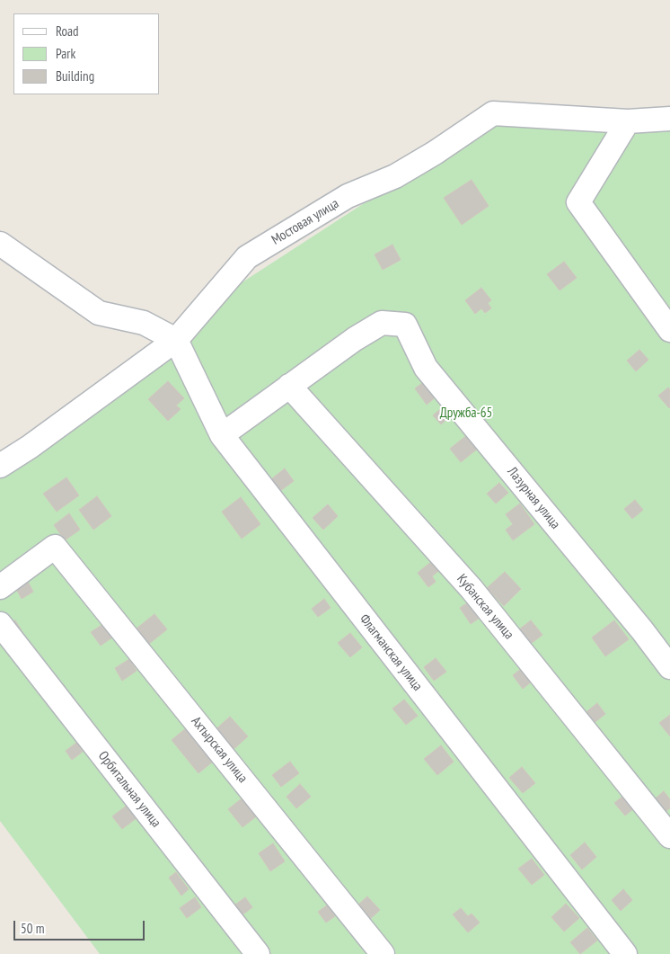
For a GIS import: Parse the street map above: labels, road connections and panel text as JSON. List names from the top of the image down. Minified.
{"streets":{"lane":["Мостовая улица","Лазурная улица","Кубанская улица","Флагманская улица","Ахтырская улица","Орбитальная улица"]},"crossings":[["Мостовая улица","Флагманская улица"],["Лазурная улица","Кубанская улица"]],"parks":["Дружба-65"],"legend":["Road","Park","Building"],"scale_bar":"50 m"}
